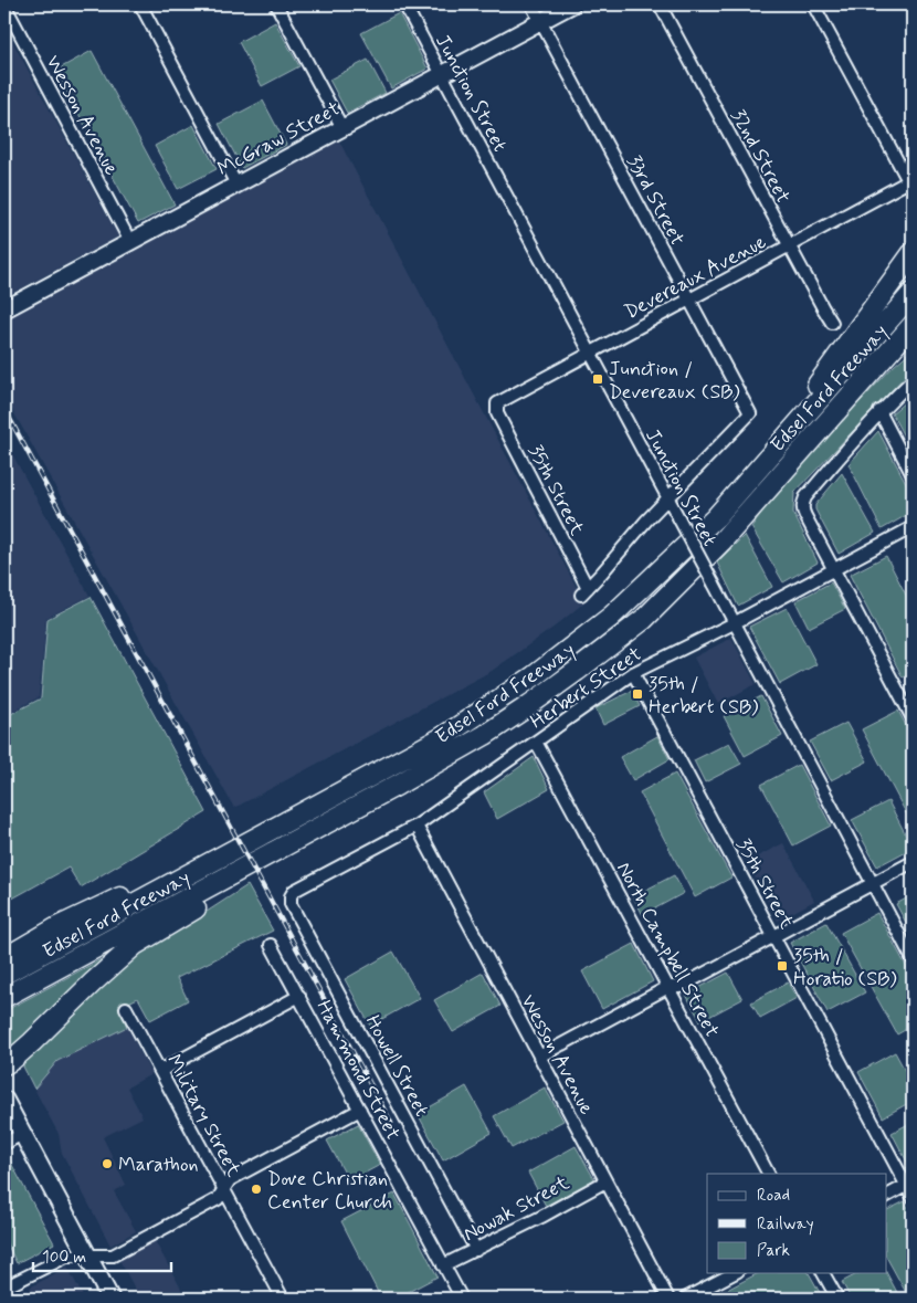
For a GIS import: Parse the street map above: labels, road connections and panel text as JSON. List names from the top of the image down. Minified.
{"streets":{"highway":["Edsel Ford Freeway"],"street":["Junction Street","Wesson Avenue","McGraw Street","32nd Street","33rd Street","Devereaux Avenue","35th Street","Herbert Street","North Campbell Street","Howell Street","Hammond Street","Military Street","Nowak Street"]},"crossings":[["Junction Street","McGraw Street"],["Junction Street","33rd Street"],["Junction Street","Devereaux Avenue"],["Junction Street","35th Street"],["Junction Street","Herbert Street"],["Wesson Avenue","McGraw Street"],["Wesson Avenue","Herbert Street"],["Wesson Avenue","Nowak Street"],["McGraw Street","33rd Street"],["32nd Street","Devereaux Avenue"],["33rd Street","Devereaux Avenue"],["33rd Street","35th Street"],["Devereaux Avenue","35th Street"],["35th Street","Herbert Street"],["Herbert Street","North Campbell Street"],["Herbert Street","Howell Street"],["Howell Street","Nowak Street"],["Hammond Street","Nowak Street"]],"places":{"transit":["Junction / Devereaux (SB)","35th / Herbert (SB)","35th / Horatio (SB)"],"other":["Marathon","Dove Christian Center Church"]},"legend":["Road","Railway","Park"],"scale_bar":"100 m"}
